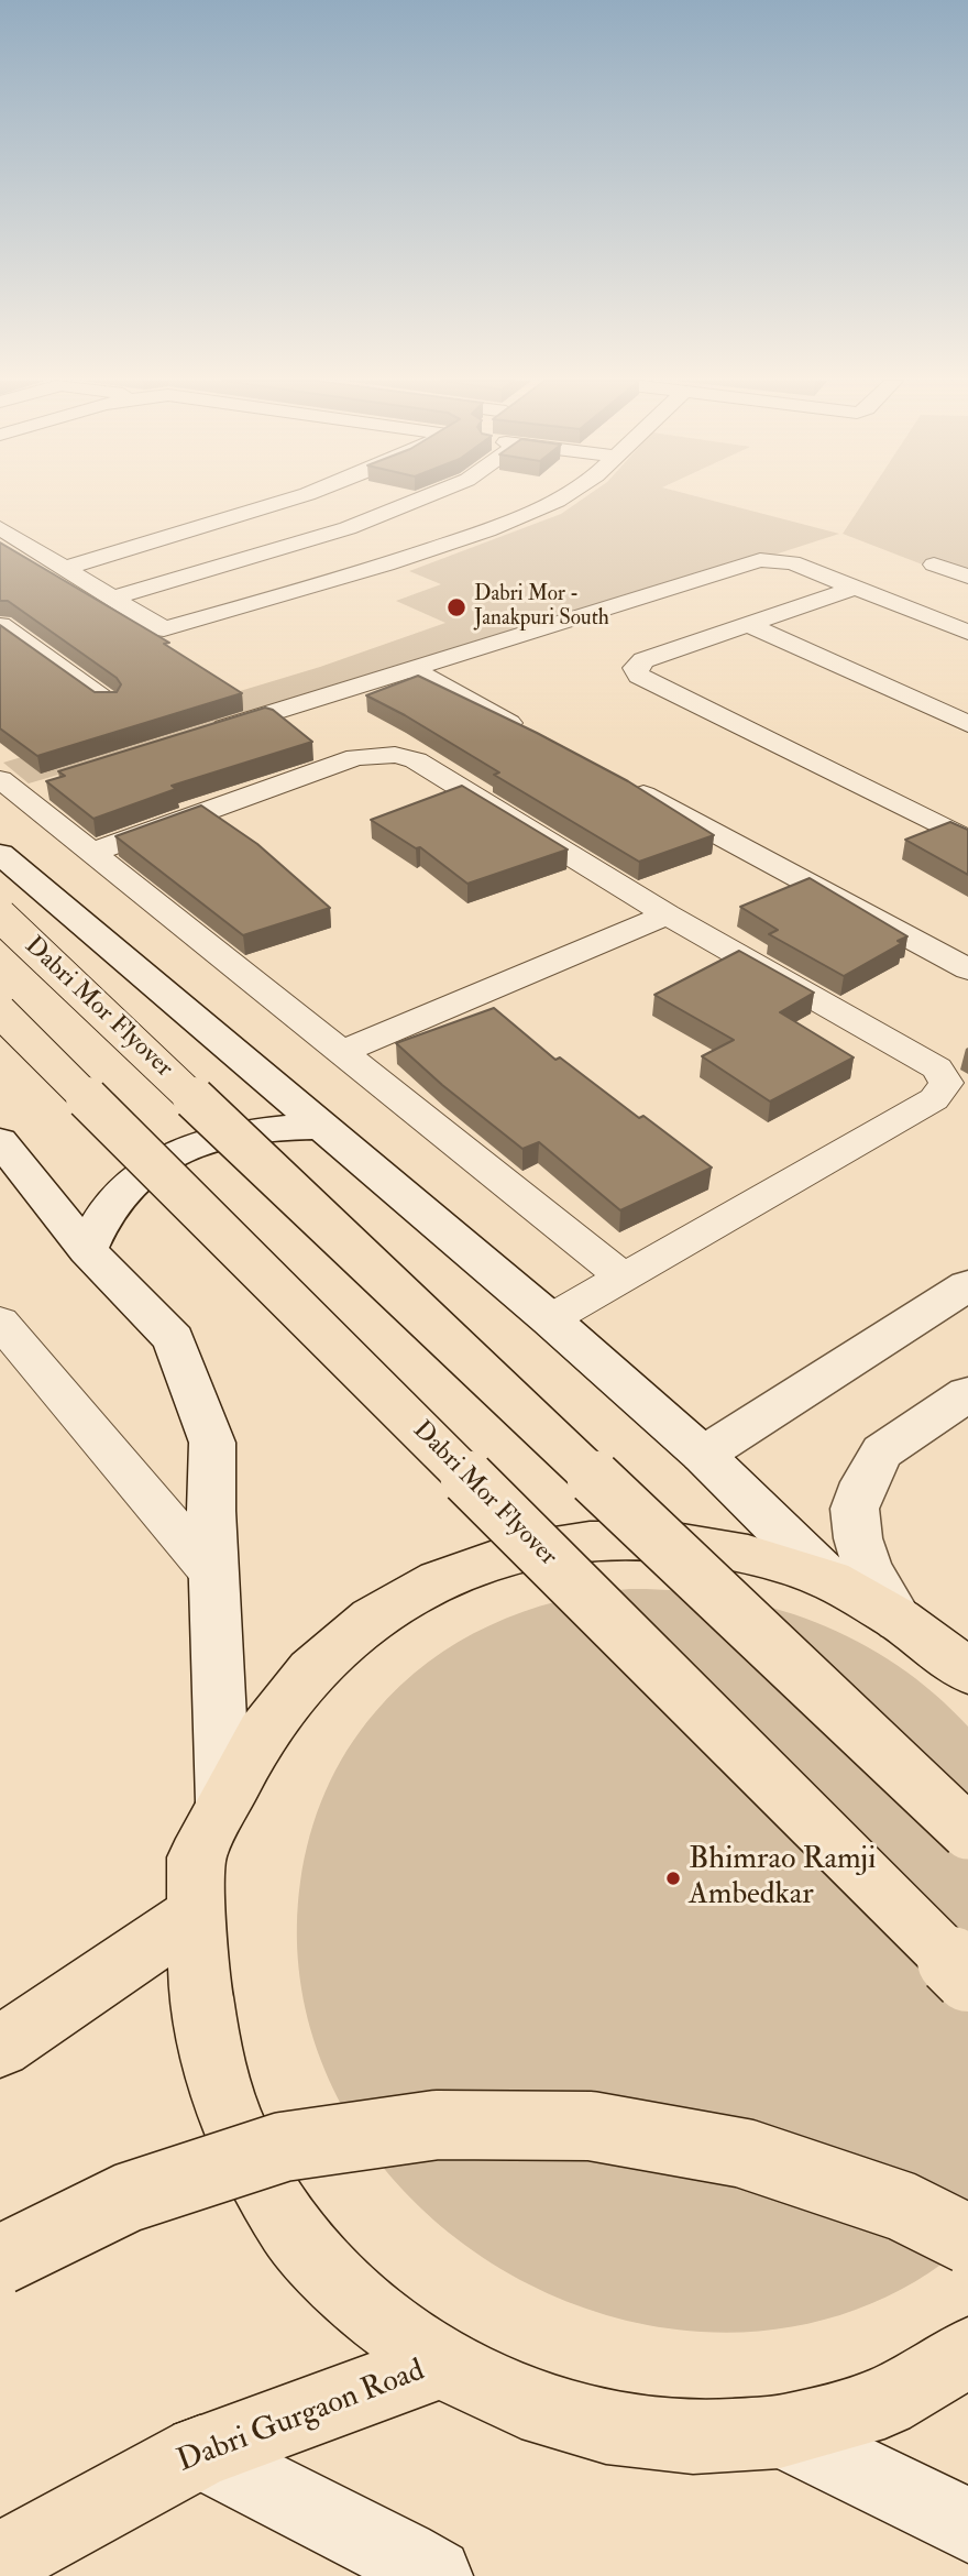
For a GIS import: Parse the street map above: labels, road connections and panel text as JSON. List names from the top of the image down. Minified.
{"streets":{"main road":["Dabri Mor Flyover","Dabri Gurgaon Road"]},"places":["Dabri Mor - Janakpuri South","Bhimrao Ramji Ambedkar"]}
